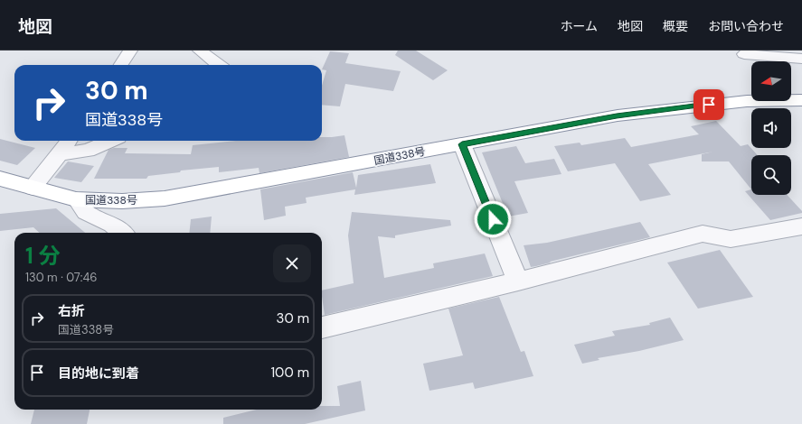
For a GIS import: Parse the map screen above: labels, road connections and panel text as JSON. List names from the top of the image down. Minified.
{"streets":{"highway":["国道338号"]},"north":"left","page":{"header":"地図","nav":["ホーム","地図","概要","お問い合わせ"],"turn":["30 m","国道338号"],"heading":["1 分","130 m · 07:46"],"list":[{"name":"右折","note":"国道338号","value":"30 m"},{"name":"目的地に到着","value":"100 m"}]}}
